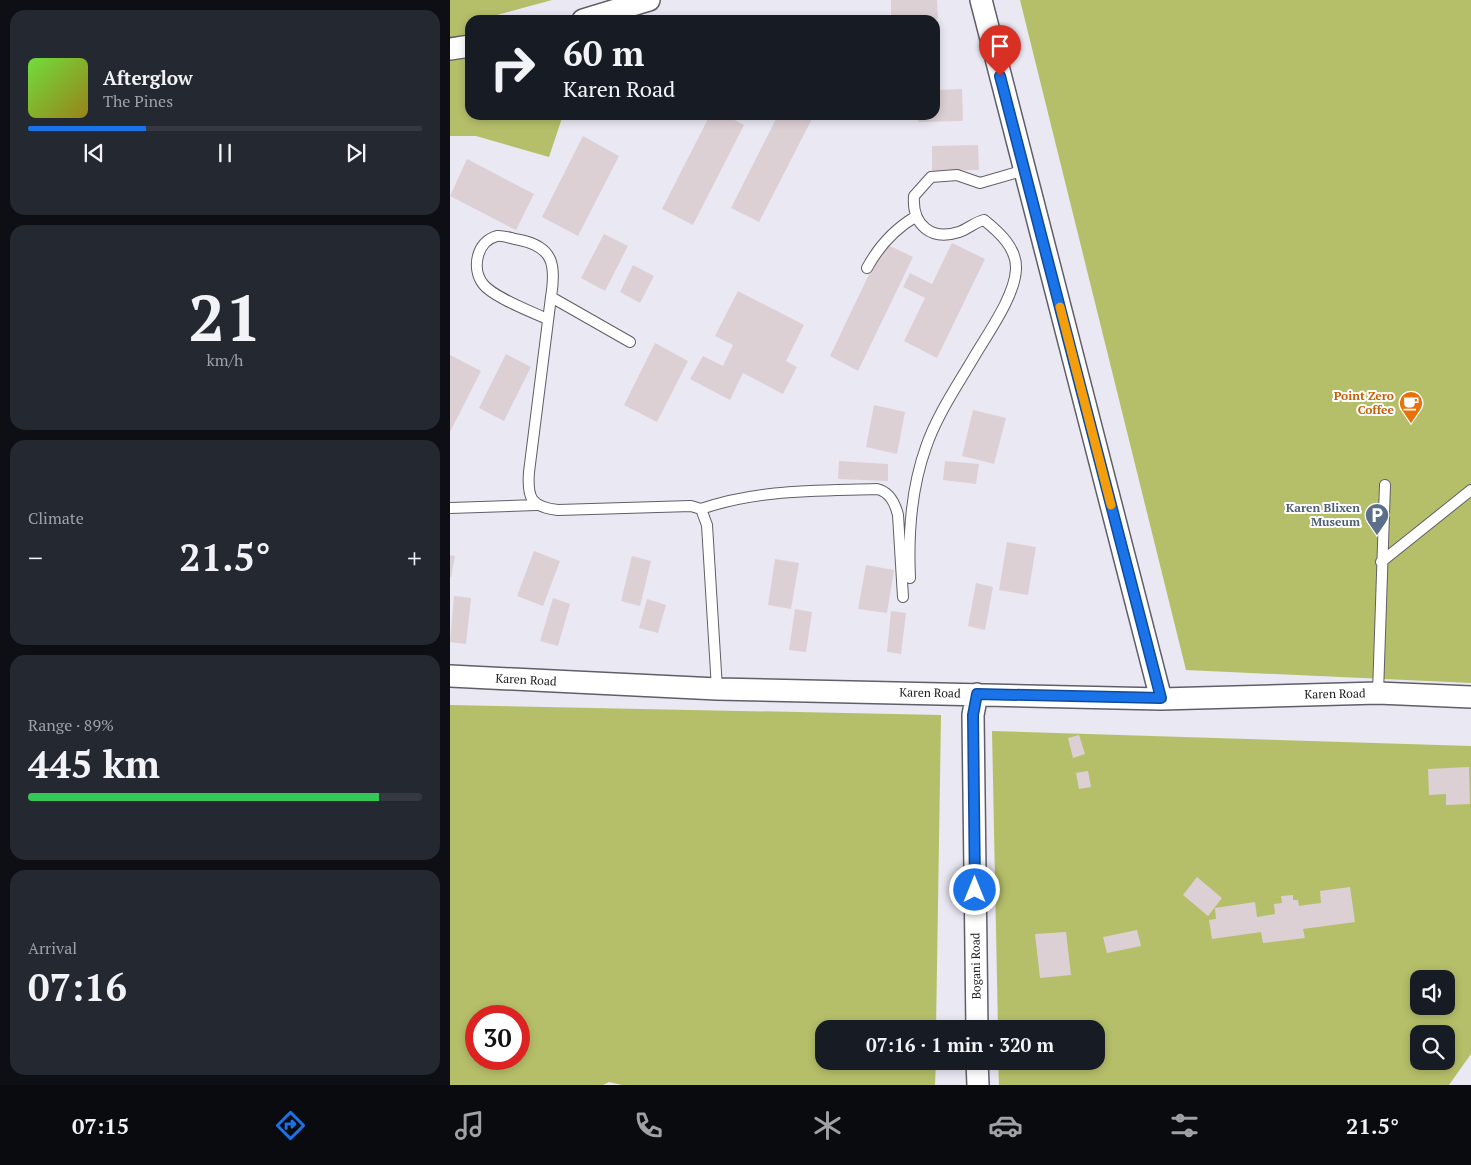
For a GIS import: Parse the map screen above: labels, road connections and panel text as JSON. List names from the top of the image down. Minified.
{"streets":{"street":["Karen Road","Bogani Road"]},"crossings":[["Karen Road","Bogani Road"]],"places":{"cafe":["Point Zero Coffee"],"parking":["Karen Blixen Museum"]},"page":{"turn":["60 m","Karen Road"],"song":["Afterglow","The Pines"],"tile":[["21","km/h"],"Climate",["Range · 89%","445 km"],["Arrival","07:16"]],"heat":["−","21.5°","+"],"limit":"30","trip":"07:16 · 1 min · 320 m","tabs":["07:15","21.5°"]}}
